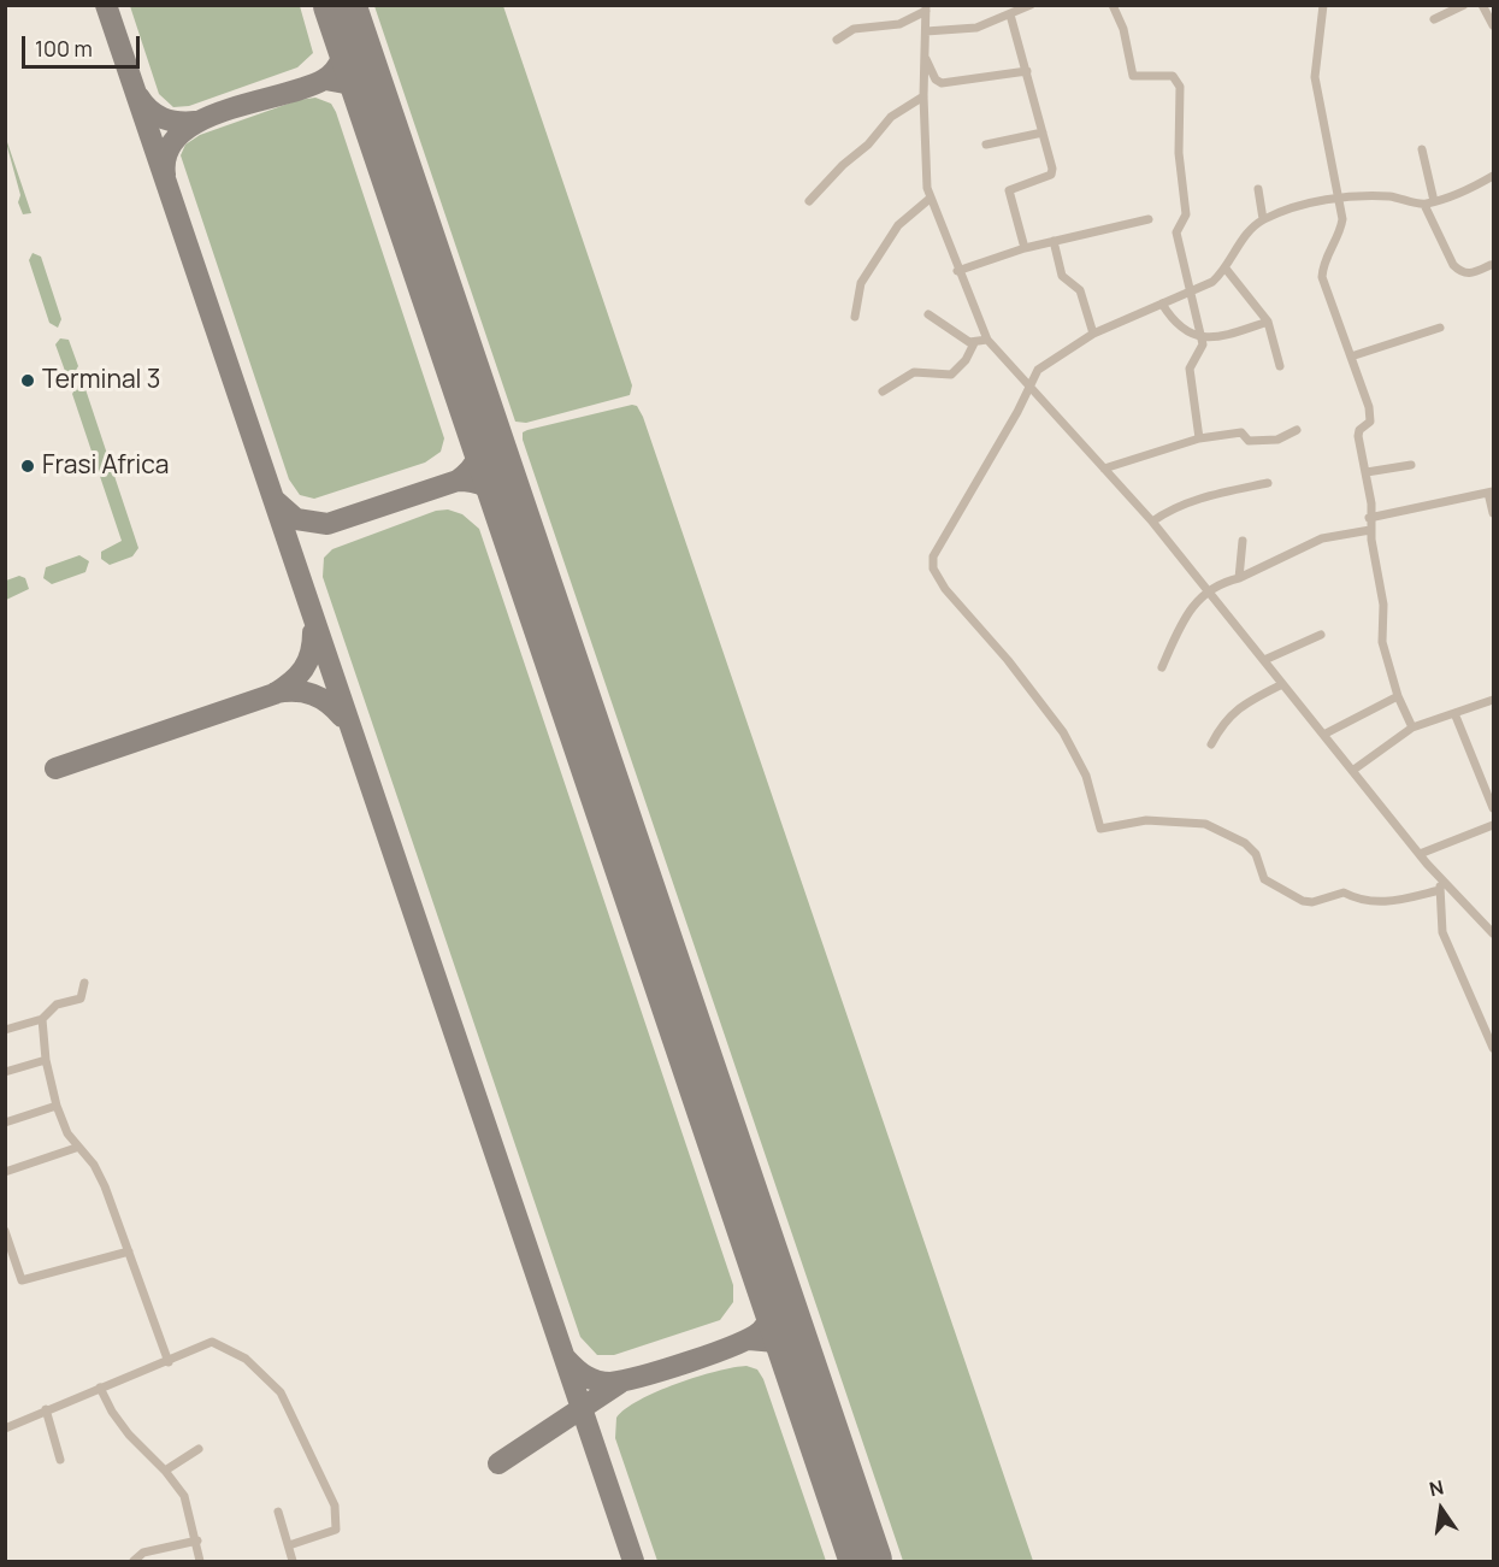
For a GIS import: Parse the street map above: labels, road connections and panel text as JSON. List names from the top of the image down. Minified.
{"places":["Terminal 3","Frasi Africa"],"scale_bar":"100 m","north":"top"}
